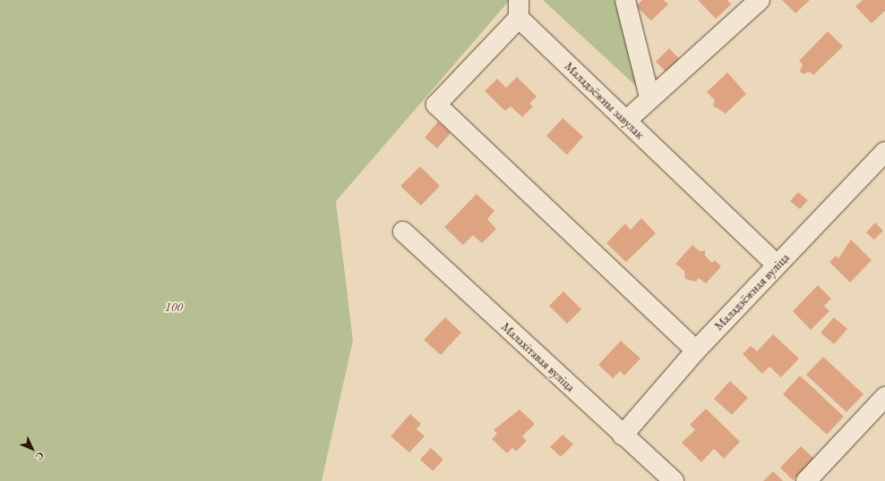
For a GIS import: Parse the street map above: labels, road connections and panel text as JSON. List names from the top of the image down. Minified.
{"streets":{"street":["Маладзёжны завулак","Маладзёжная вуліца","Малахітавая вуліца"]},"crossings":[["Маладзёжны завулак","Маладзёжная вуліца"],["Маладзёжная вуліца","Малахітавая вуліца"]],"parks":["100"],"north":"bottom right"}
